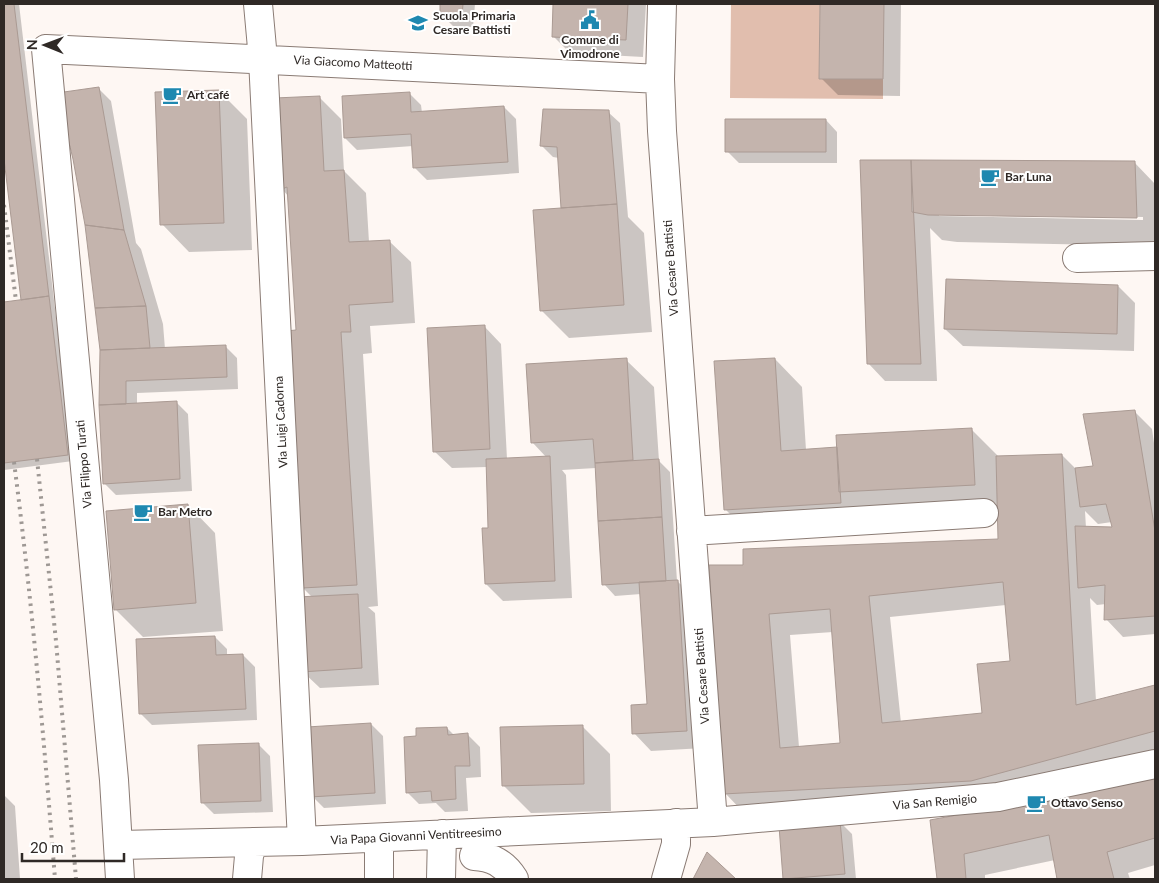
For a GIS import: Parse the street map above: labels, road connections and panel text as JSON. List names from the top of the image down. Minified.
{"streets":{"street":["Via Giacomo Matteotti","Via Cesare Battisti","Via Luigi Cadorna","Via Filippo Turati","Via San Remigio","Via Papa Giovanni Ventitreesimo"]},"crossings":[["Via Giacomo Matteotti","Via Cesare Battisti"],["Via Giacomo Matteotti","Via Luigi Cadorna"],["Via Giacomo Matteotti","Via Filippo Turati"],["Via Cesare Battisti","Via San Remigio"],["Via Cesare Battisti","Via Papa Giovanni Ventitreesimo"],["Via Luigi Cadorna","Via Papa Giovanni Ventitreesimo"],["Via Filippo Turati","Via Papa Giovanni Ventitreesimo"],["Via San Remigio","Via Papa Giovanni Ventitreesimo"]],"places":{"public building":["Comune di Vimodrone"],"school or university":["Scuola Primaria Cesare Battisti"],"cafe":["Art café","Bar Luna","Bar Metro","Ottavo Senso"]},"scale_bar":"20 m","north":"left"}
